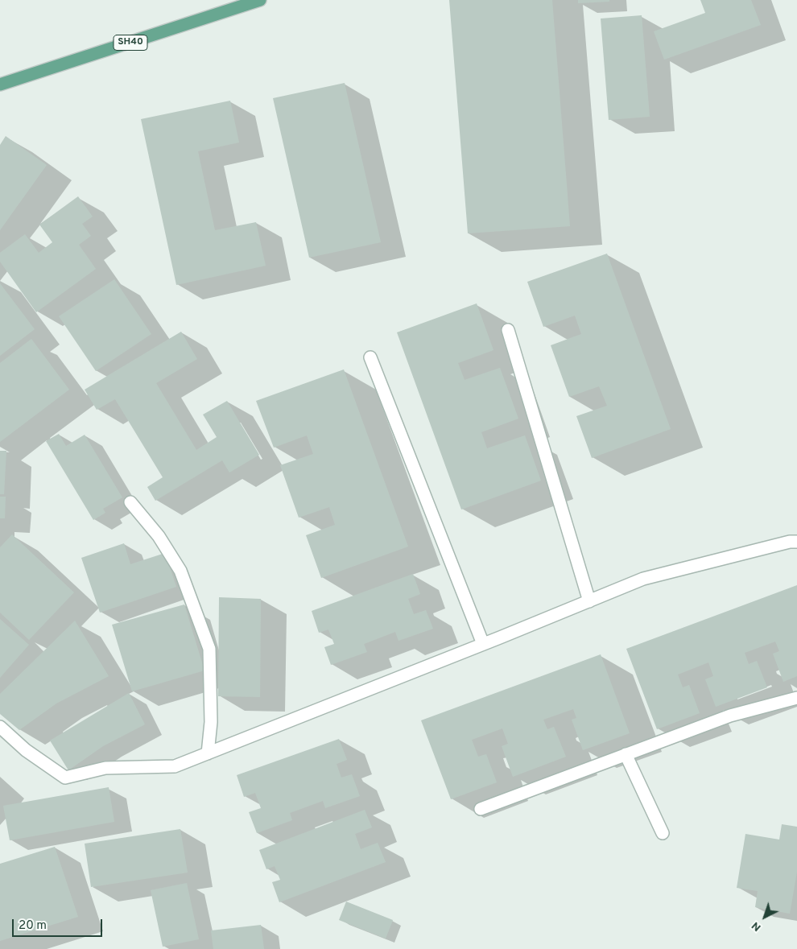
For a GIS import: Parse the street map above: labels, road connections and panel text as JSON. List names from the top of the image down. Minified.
{"streets":{"main road":["SH40"]},"scale_bar":"20 m","north":"bottom left"}
